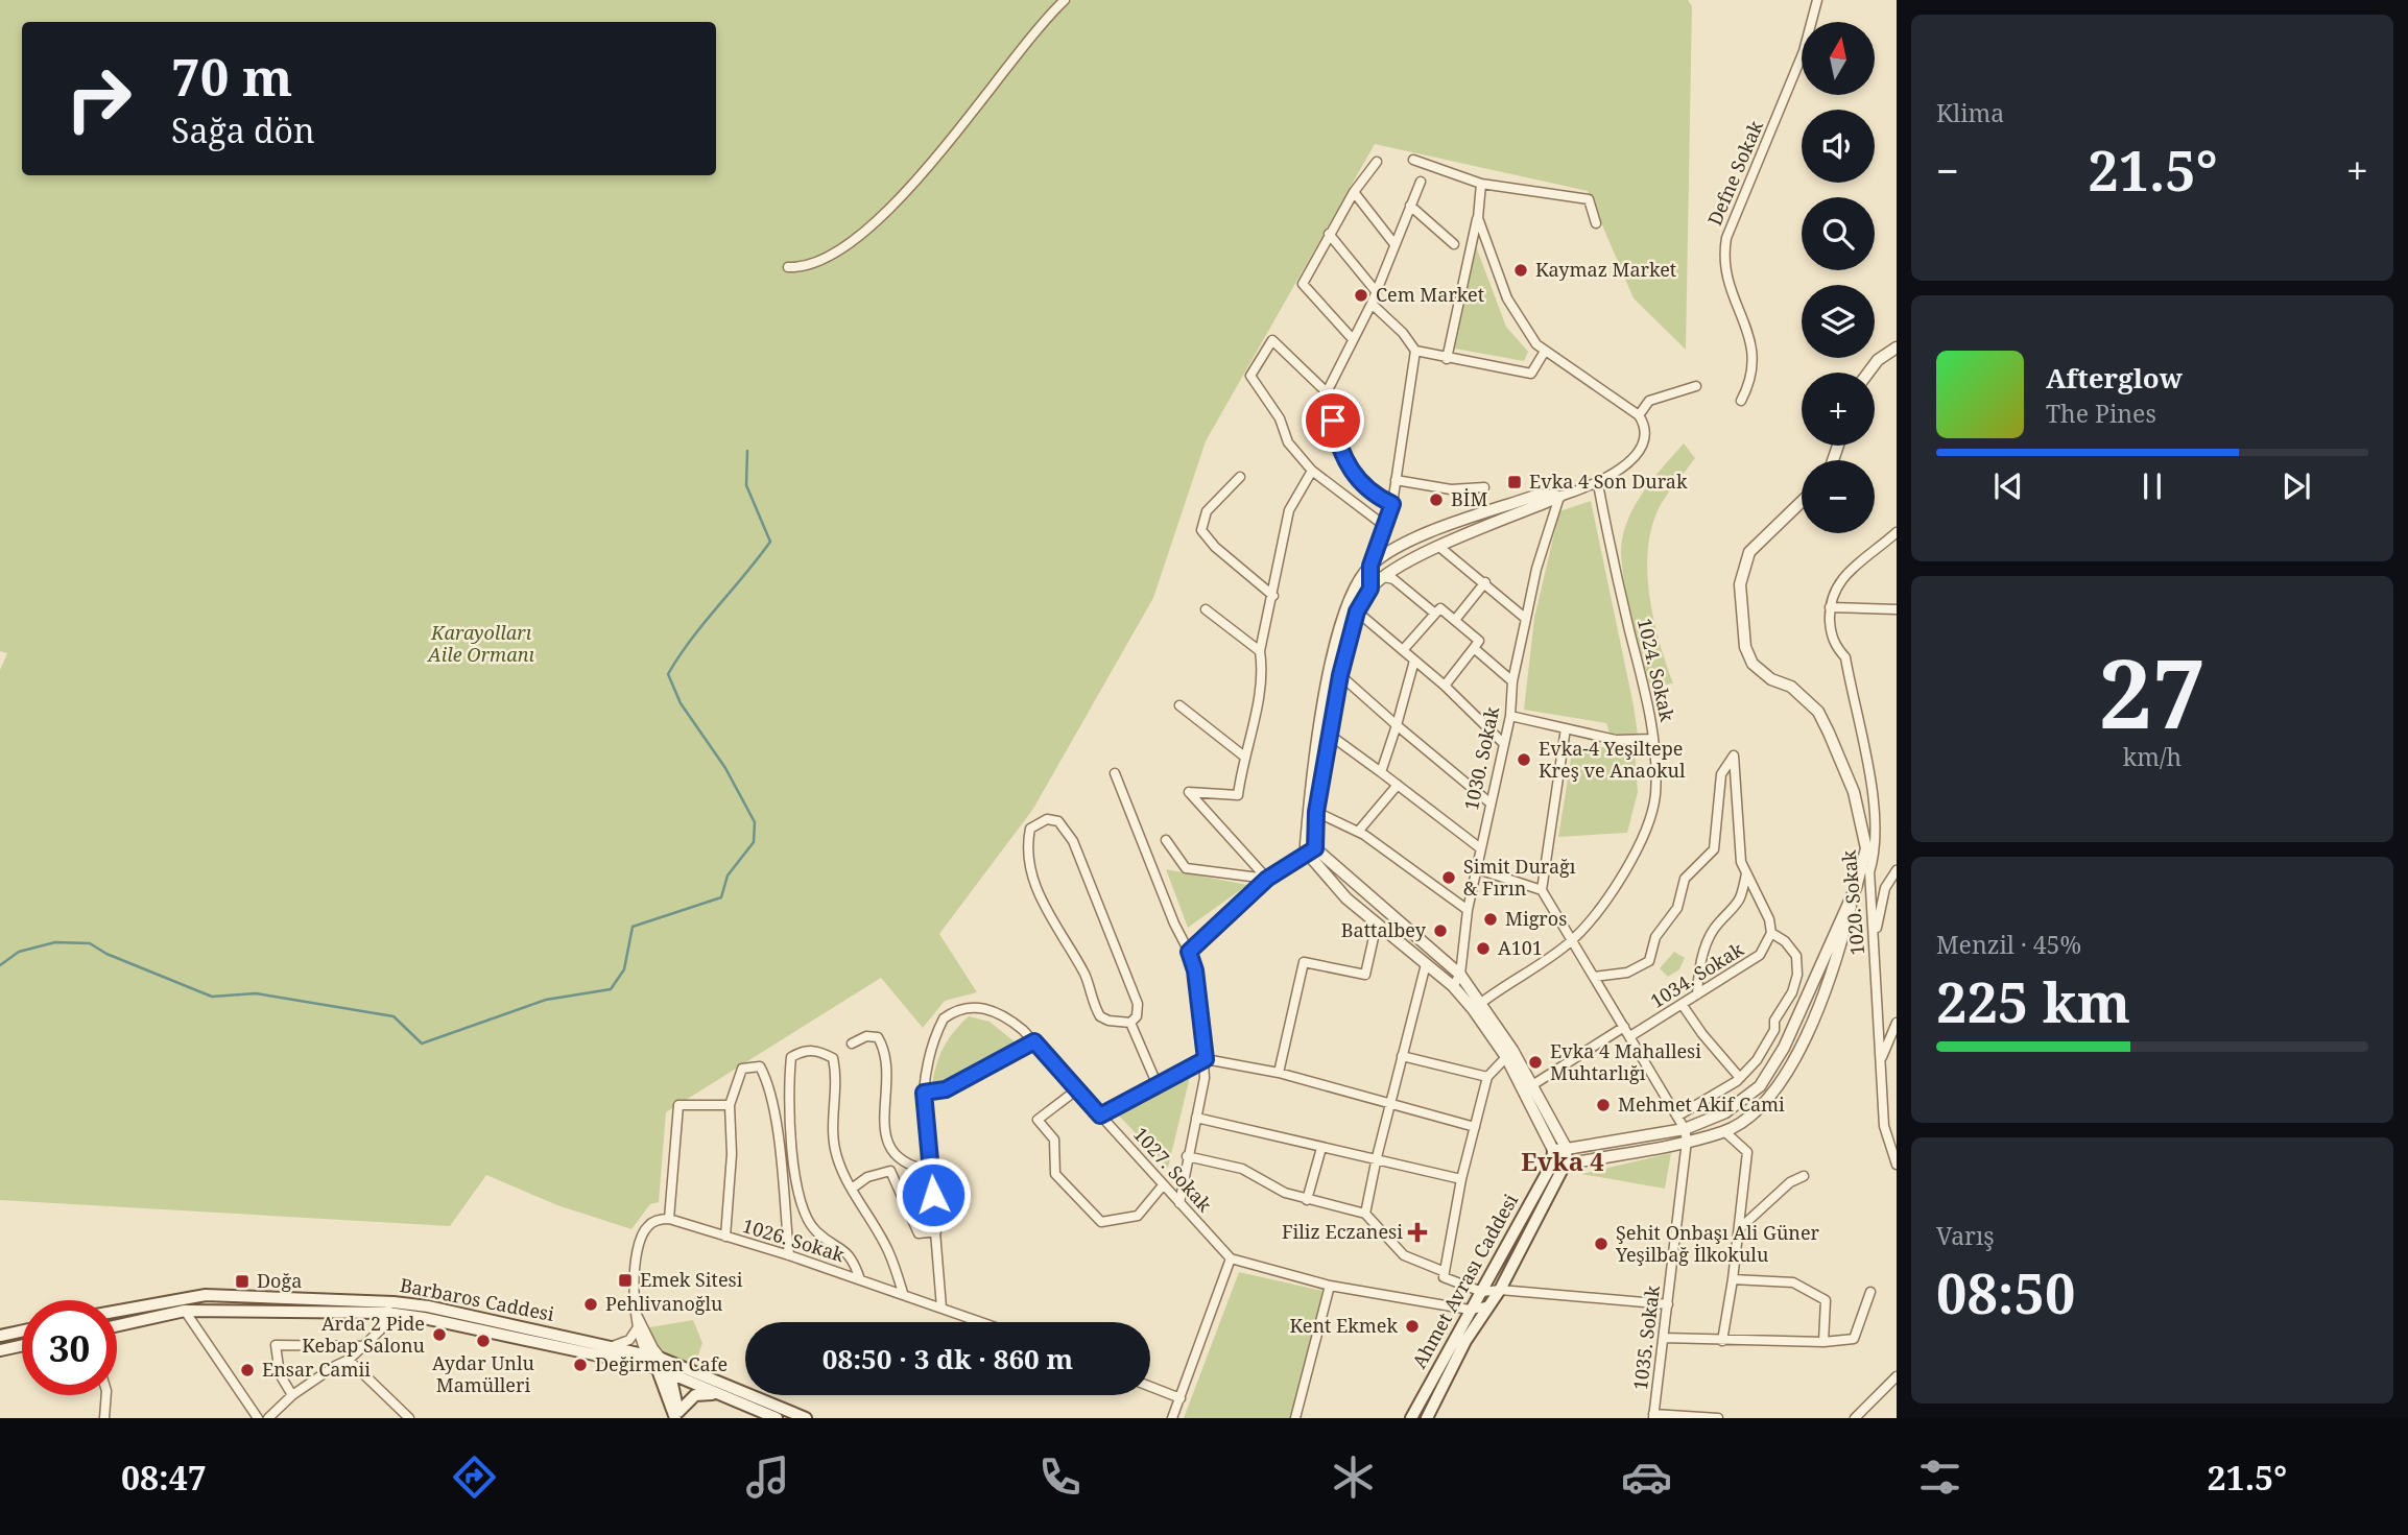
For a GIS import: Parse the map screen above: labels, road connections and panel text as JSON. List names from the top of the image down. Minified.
{"streets":{"main road":["Ahmet Avrası Caddesi","Barbaros Caddesi"],"street":["Defne Sokak","1024. Sokak","1030. Sokak","1020. Sokak","1034. Sokak","1027. Sokak","1026. Sokak","1035. Sokak"]},"crossings":[["1024. Sokak","1035. Sokak"],["1034. Sokak","1035. Sokak"],["1027. Sokak","1026. Sokak"]],"districts":["Evka 4"],"parks":["Karayolları Aile Ormanı"],"places":{"other":["Kaymaz Market","Cem Market","BİM","Evka-4 Yeşiltepe Kreş ve Anaokul","Simit Durağı & Fırın","Migros","Battalbey","A101","Evka 4 Mahallesi Muhtarlığı","Mehmet Akif Cami","Şehit Onbaşı Ali Güner Yeşilbağ İlkokulu","Pehlivanoğlu","Kent Ekmek","Arda 2 Pide Kebap Salonu","Aydar Unlu Mamülleri","Değirmen Cafe","Ensar Camii"],"transit":["Evka 4 Son Durak","Emek Sitesi","Doğa"],"health":["Filiz Eczanesi"]},"north":"top","page":{"tile":["Klima",["27","km/h"],["Menzil · 45%","225 km"],["Varış","08:50"]],"map_buttons":["+","−"],"turn":["70 m","Sağa dön"],"heat":["−","21.5°","+"],"song":["Afterglow","The Pines"],"limit":"30","trip":"08:50 · 3 dk · 860 m","tabs":["08:47","21.5°"]}}
